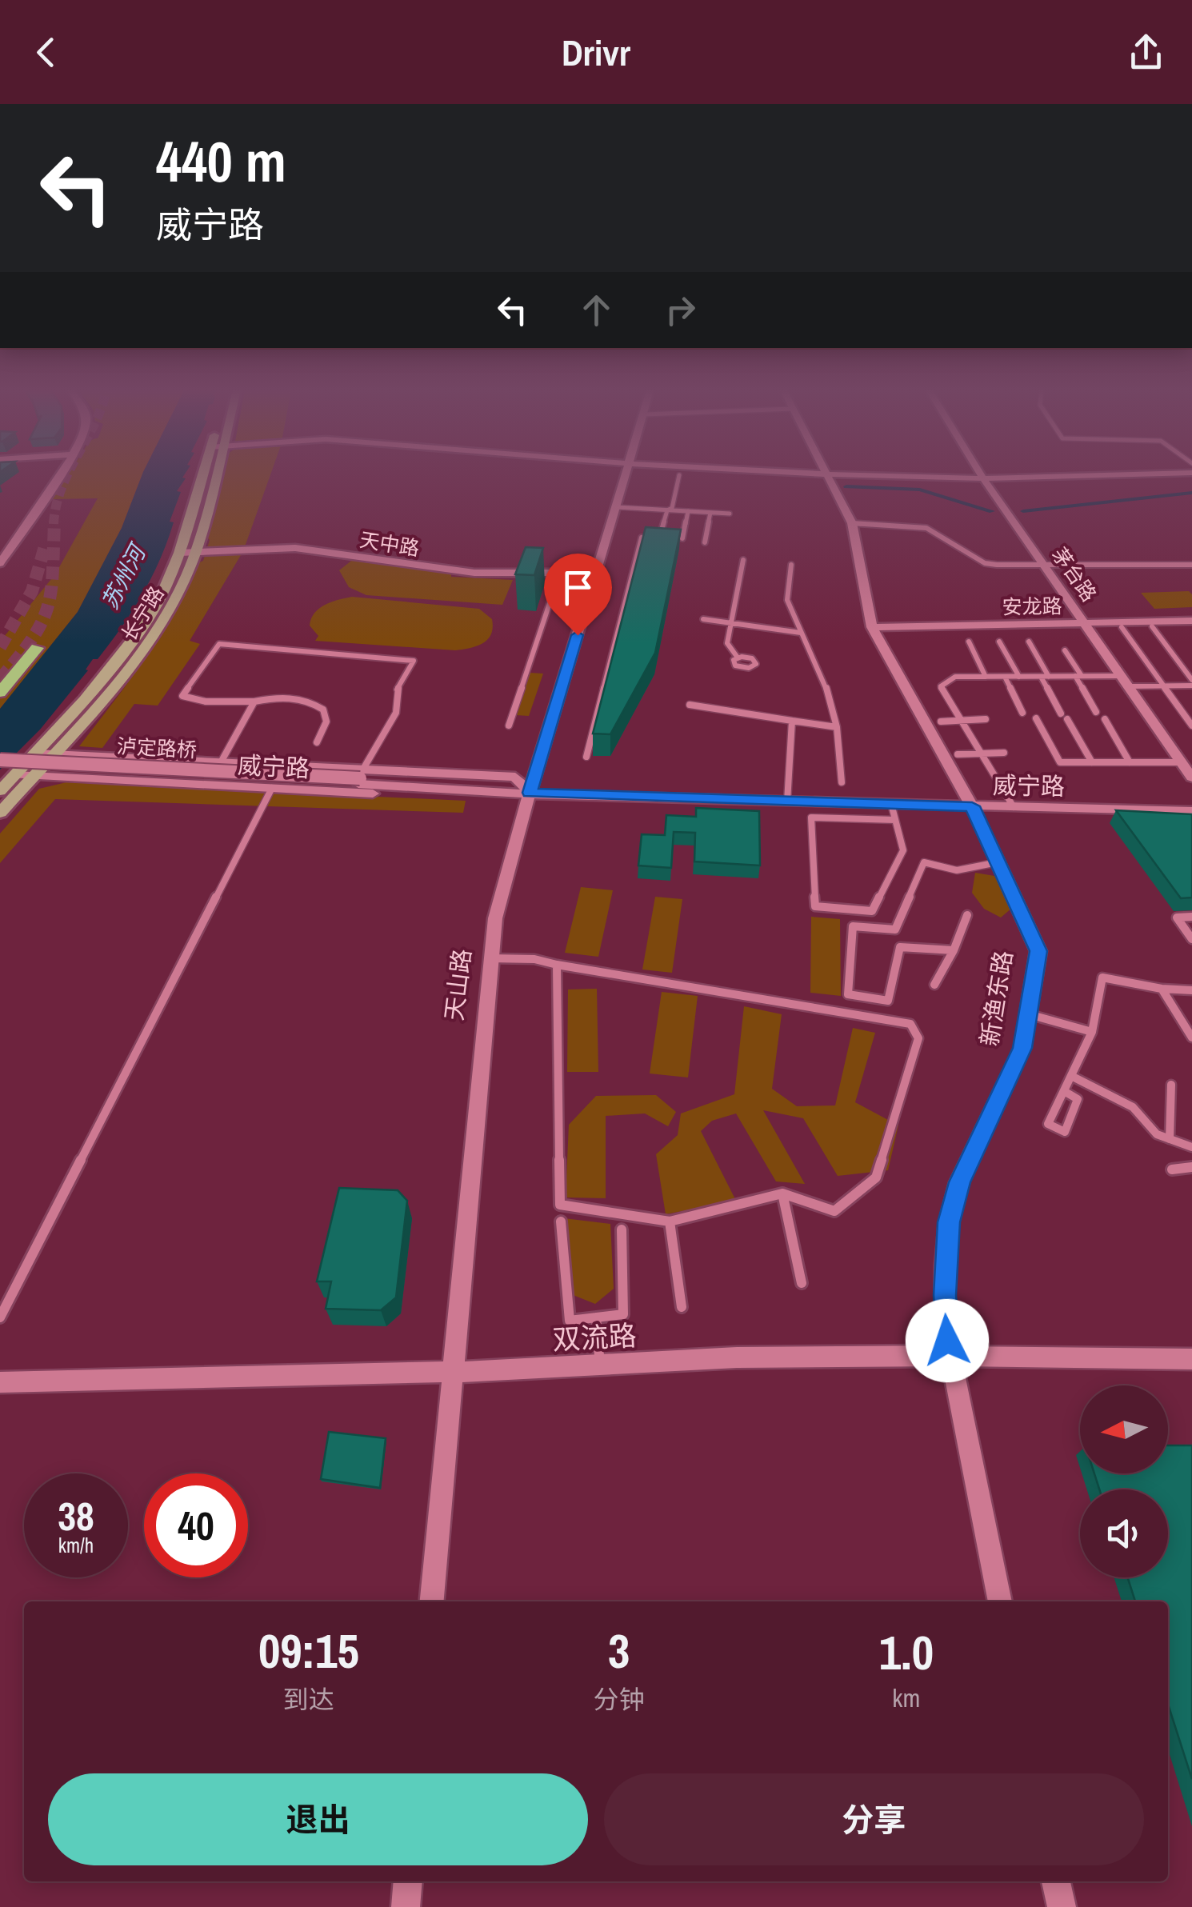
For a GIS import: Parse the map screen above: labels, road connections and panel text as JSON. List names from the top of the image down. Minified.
{"streets":{"main road":["长宁路"],"street":["天中路","茅台路","安龙路","泸定路桥","威宁路","天山路","新渔东路","双流路"]},"crossings":[["天中路","长宁路"],["天中路","天山路"],["茅台路","安龙路"],["安龙路","新渔东路"],["长宁路","威宁路"],["泸定路桥","威宁路"],["威宁路","天山路"],["威宁路","新渔东路"],["天山路","双流路"],["新渔东路","双流路"]],"water":["苏州河"],"north":"left","page":{"header":"Drivr","turn":["440 m","威宁路"],"speed":"38 km/h","limit":"40","eta":["09:15","到达","3","分钟","1.0","km"],"buttons":["退出","分享"]}}
